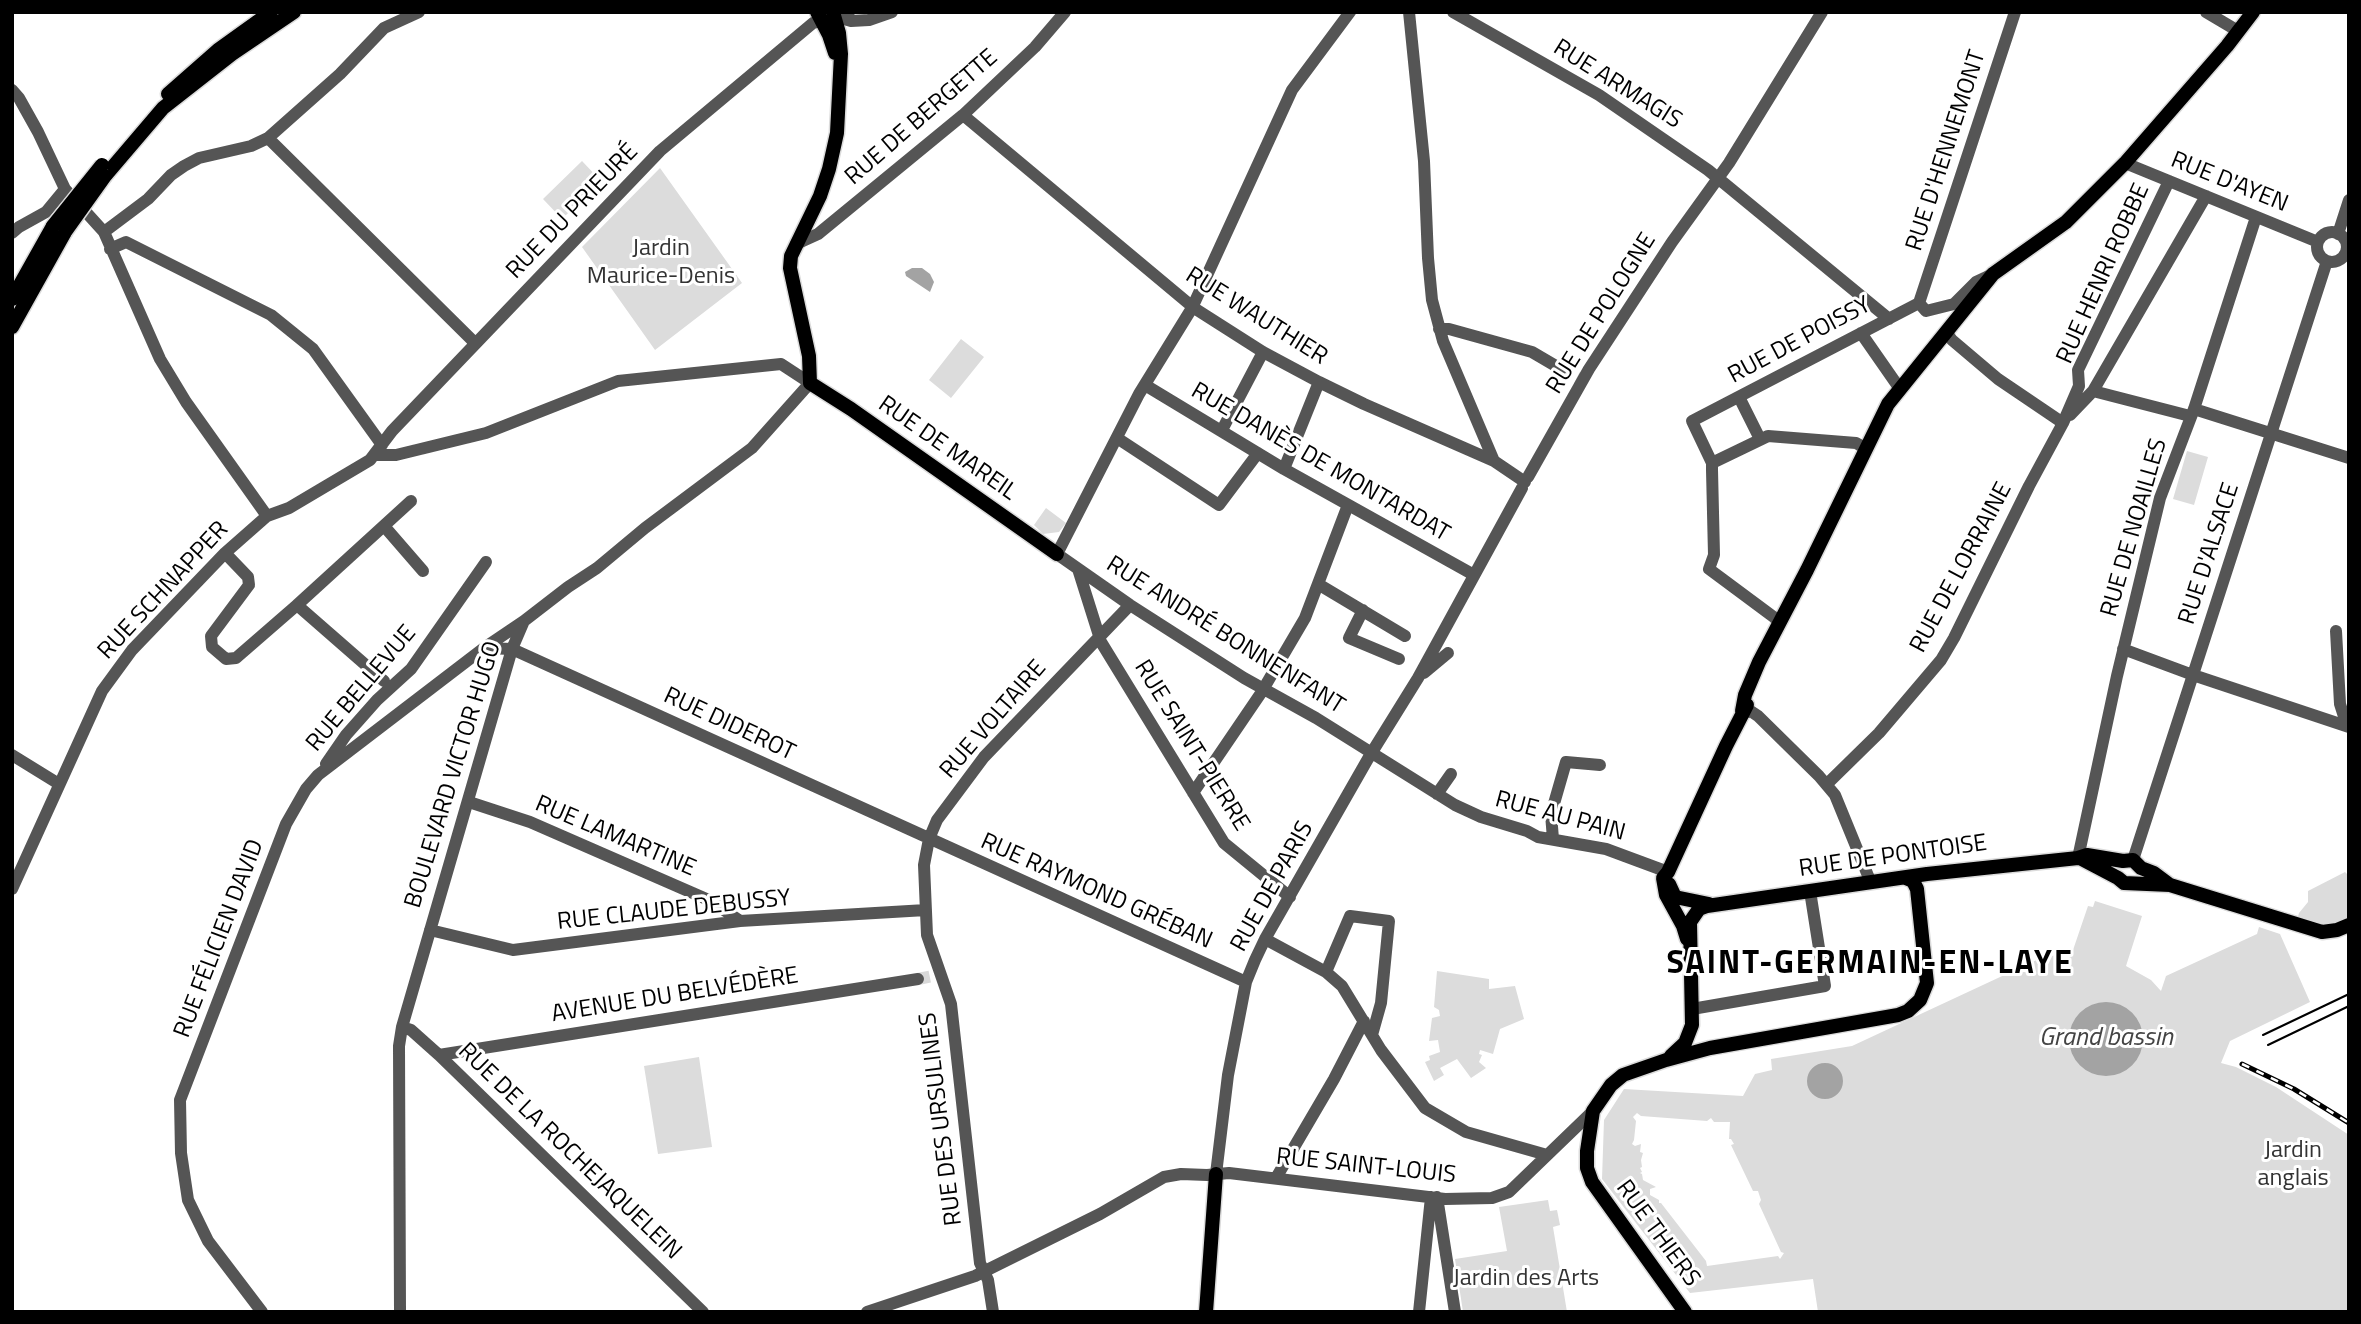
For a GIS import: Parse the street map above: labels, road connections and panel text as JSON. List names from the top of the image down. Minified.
{"streets":{"main road":["RUE DE MAREIL","RUE DE PONTOISE","RUE THIERS"],"street":["RUE ARMAGIS","RUE DE BERGETTE","RUE D'HENNEMONT","RUE D'AYEN","RUE DU PRIEURÉ","RUE HENRI ROBBE","RUE DE POLOGNE","RUE WAUTHIER","RUE DE POISSY","RUE DANÈS DE MONTARDAT","RUE DE NOAILLES","RUE D'ALSACE","RUE DE LORRAINE","RUE SCHNAPPER","RUE ANDRÉ BONNENFANT","RUE BELLEVUE","RUE VOLTAIRE","RUE DIDEROT","RUE SAINT-PIERRE","BOULEVARD VICTOR HUGO","RUE AU PAIN","RUE LAMARTINE","RUE DE PARIS","RUE RAYMOND GRÉBAN","RUE CLAUDE DEBUSSY","RUE FÉLICIEN DAVID","AVENUE DU BELVÉDÈRE","RUE DES URSULINES","RUE DE LA ROCHEJAQUELEIN","RUE SAINT-LOUIS"]},"crossings":[["RUE ARMAGIS","RUE DE POLOGNE"],["RUE ARMAGIS","RUE DE POISSY"],["RUE DE BERGETTE","RUE WAUTHIER"],["RUE D'HENNEMONT","RUE DE POISSY"],["RUE D'AYEN","RUE HENRI ROBBE"],["RUE D'AYEN","RUE DE NOAILLES"],["RUE D'AYEN","RUE D'ALSACE"],["RUE DU PRIEURÉ","RUE SCHNAPPER"],["RUE HENRI ROBBE","RUE DE LORRAINE"],["RUE DE POLOGNE","RUE WAUTHIER"],["RUE DE POLOGNE","RUE DANÈS DE MONTARDAT"],["RUE DE POLOGNE","RUE DE PARIS"],["RUE DE MAREIL","RUE ANDRÉ BONNENFANT"],["RUE DE MAREIL","BOULEVARD VICTOR HUGO"],["RUE DE NOAILLES","RUE DE PONTOISE"],["RUE D'ALSACE","RUE DE PONTOISE"],["RUE ANDRÉ BONNENFANT","RUE VOLTAIRE"],["RUE ANDRÉ BONNENFANT","RUE SAINT-PIERRE"],["RUE ANDRÉ BONNENFANT","RUE AU PAIN"],["RUE ANDRÉ BONNENFANT","RUE DE PARIS"],["RUE BELLEVUE","RUE FÉLICIEN DAVID"],["RUE VOLTAIRE","RUE DIDEROT"],["RUE VOLTAIRE","RUE SAINT-PIERRE"],["RUE VOLTAIRE","RUE RAYMOND GRÉBAN"],["RUE VOLTAIRE","RUE DES URSULINES"],["RUE DIDEROT","BOULEVARD VICTOR HUGO"],["RUE DIDEROT","RUE RAYMOND GRÉBAN"],["RUE DIDEROT","RUE DES URSULINES"],["RUE SAINT-PIERRE","RUE DE PARIS"],["BOULEVARD VICTOR HUGO","RUE LAMARTINE"],["BOULEVARD VICTOR HUGO","RUE CLAUDE DEBUSSY"],["BOULEVARD VICTOR HUGO","RUE FÉLICIEN DAVID"],["BOULEVARD VICTOR HUGO","RUE DE LA ROCHEJAQUELEIN"],["RUE AU PAIN","RUE DE PONTOISE"],["RUE AU PAIN","RUE DE PARIS"],["RUE LAMARTINE","RUE CLAUDE DEBUSSY"],["RUE DE PARIS","RUE RAYMOND GRÉBAN"],["RUE DE PARIS","RUE SAINT-LOUIS"],["RUE RAYMOND GRÉBAN","RUE DES URSULINES"],["RUE CLAUDE DEBUSSY","RUE DES URSULINES"],["AVENUE DU BELVÉDÈRE","RUE DE LA ROCHEJAQUELEIN"],["RUE DES URSULINES","RUE SAINT-LOUIS"]],"districts":["SAINT-GERMAIN-EN-LAYE"],"water":["Grand bassin"],"parks":["Jardin Maurice-Denis","Jardin anglais","Jardin des Arts"]}
